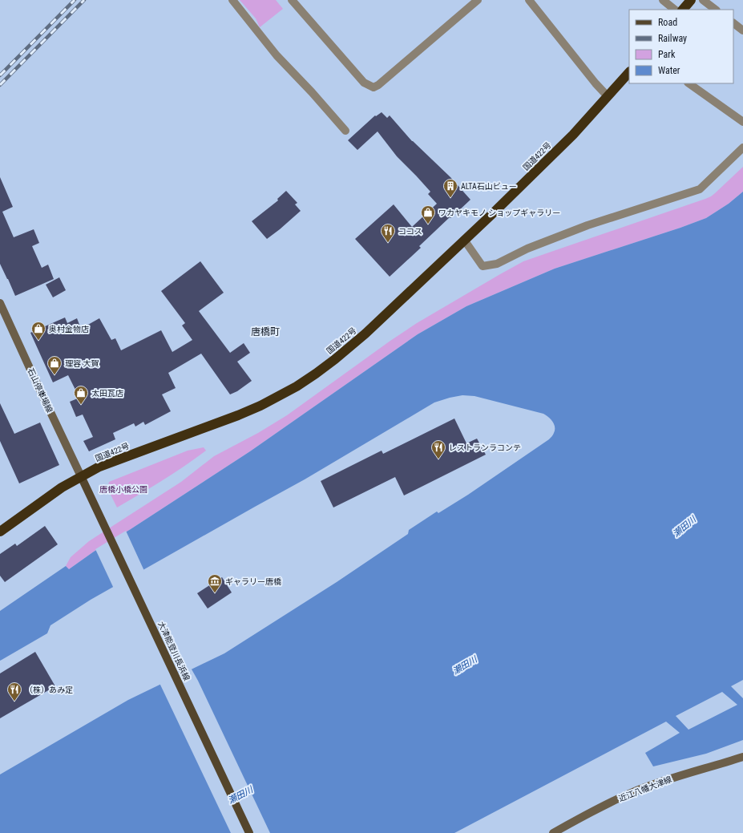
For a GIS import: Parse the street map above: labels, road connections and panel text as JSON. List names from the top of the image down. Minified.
{"streets":{"highway":["国道422号"],"main road":["石山停車場線","大津能登川長浜線","近江八幡大津線"]},"crossings":[["国道422号","石山停車場線"],["国道422号","大津能登川長浜線"],["石山停車場線","大津能登川長浜線"]],"districts":["唐橋町"],"water":["瀬田川"],"parks":["唐橋小橋公園"],"places":{"building":["ALTA石山ビュー"],"shop":["ワカヤキモノ ショップギャラリー","奥村金物店","理容 大賀","太田瓦店"],"restaurant":["ココス","レストランラコンテ","（株）あみ定"],"museum":["ギャラリー唐橋"]},"legend":["Road","Railway","Park","Water"]}
